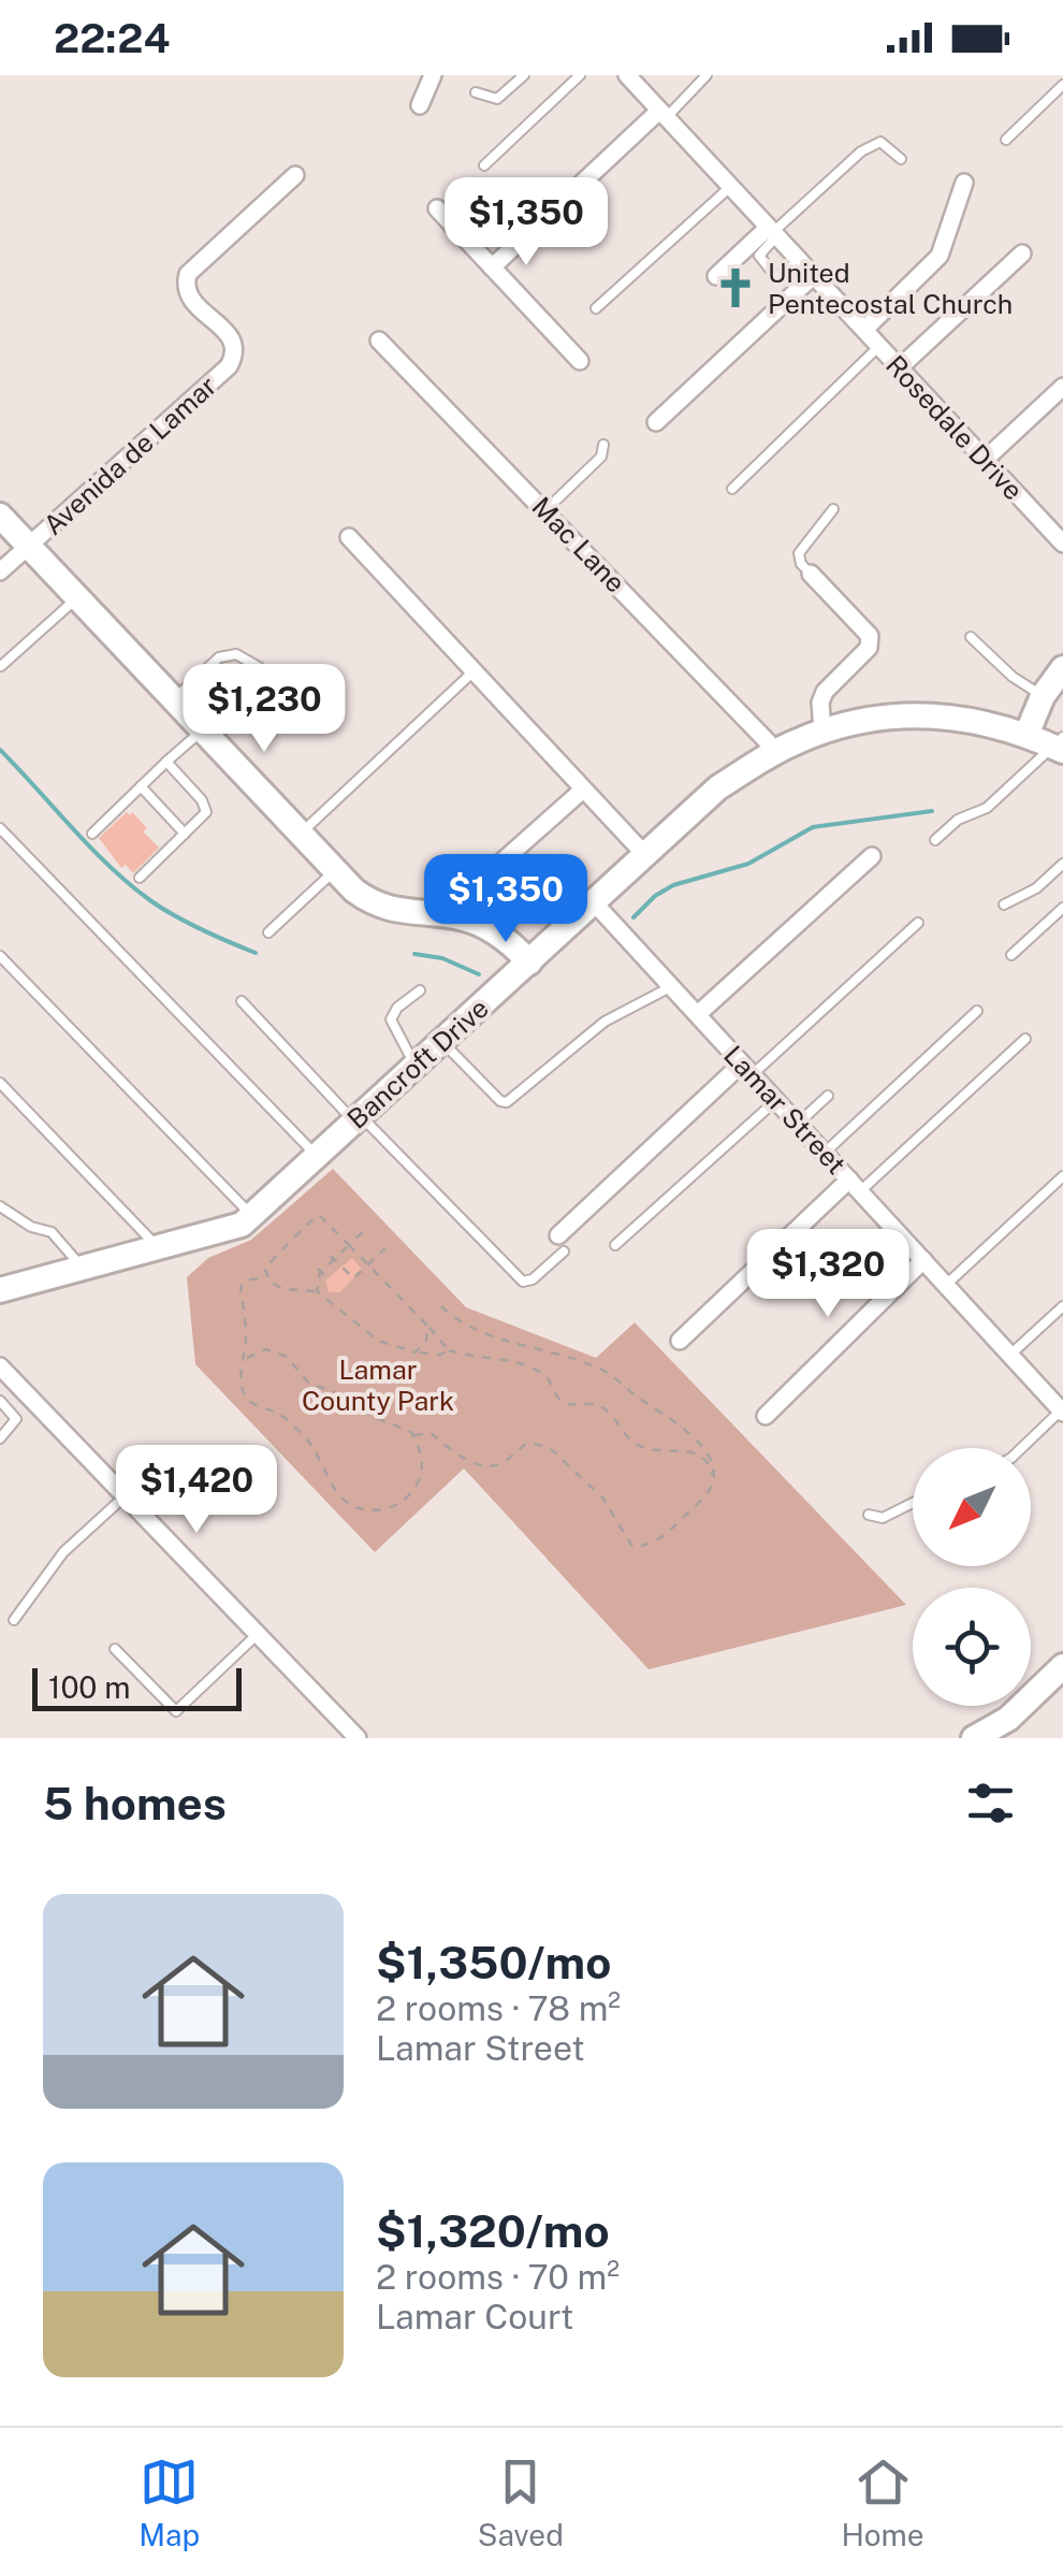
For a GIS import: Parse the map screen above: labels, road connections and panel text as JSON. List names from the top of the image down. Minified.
{"streets":{"main road":["Bancroft Drive"],"street":["Rosedale Drive","Avenida de Lamar","Mac Lane","Lamar Street"]},"crossings":[["Mac Lane","Bancroft Drive"],["Bancroft Drive","Lamar Street"]],"parks":["Lamar County Park"],"places":{"church":["United Pentecostal Church"]},"scale_bar":"100 m","north":"bottom left","page":{"status":"22:24","price":["$1,350","$1,230","$1,350","$1,320","$1,420"],"scale":"100 m","heading":"5 homes","list":[{"name":"$1,350/mo","note":"2 rooms · 78 m² · Lamar Street"},{"name":"$1,320/mo","note":"2 rooms · 70 m² · Lamar Court"}],"tabs":["Map","Saved","Home"]}}
